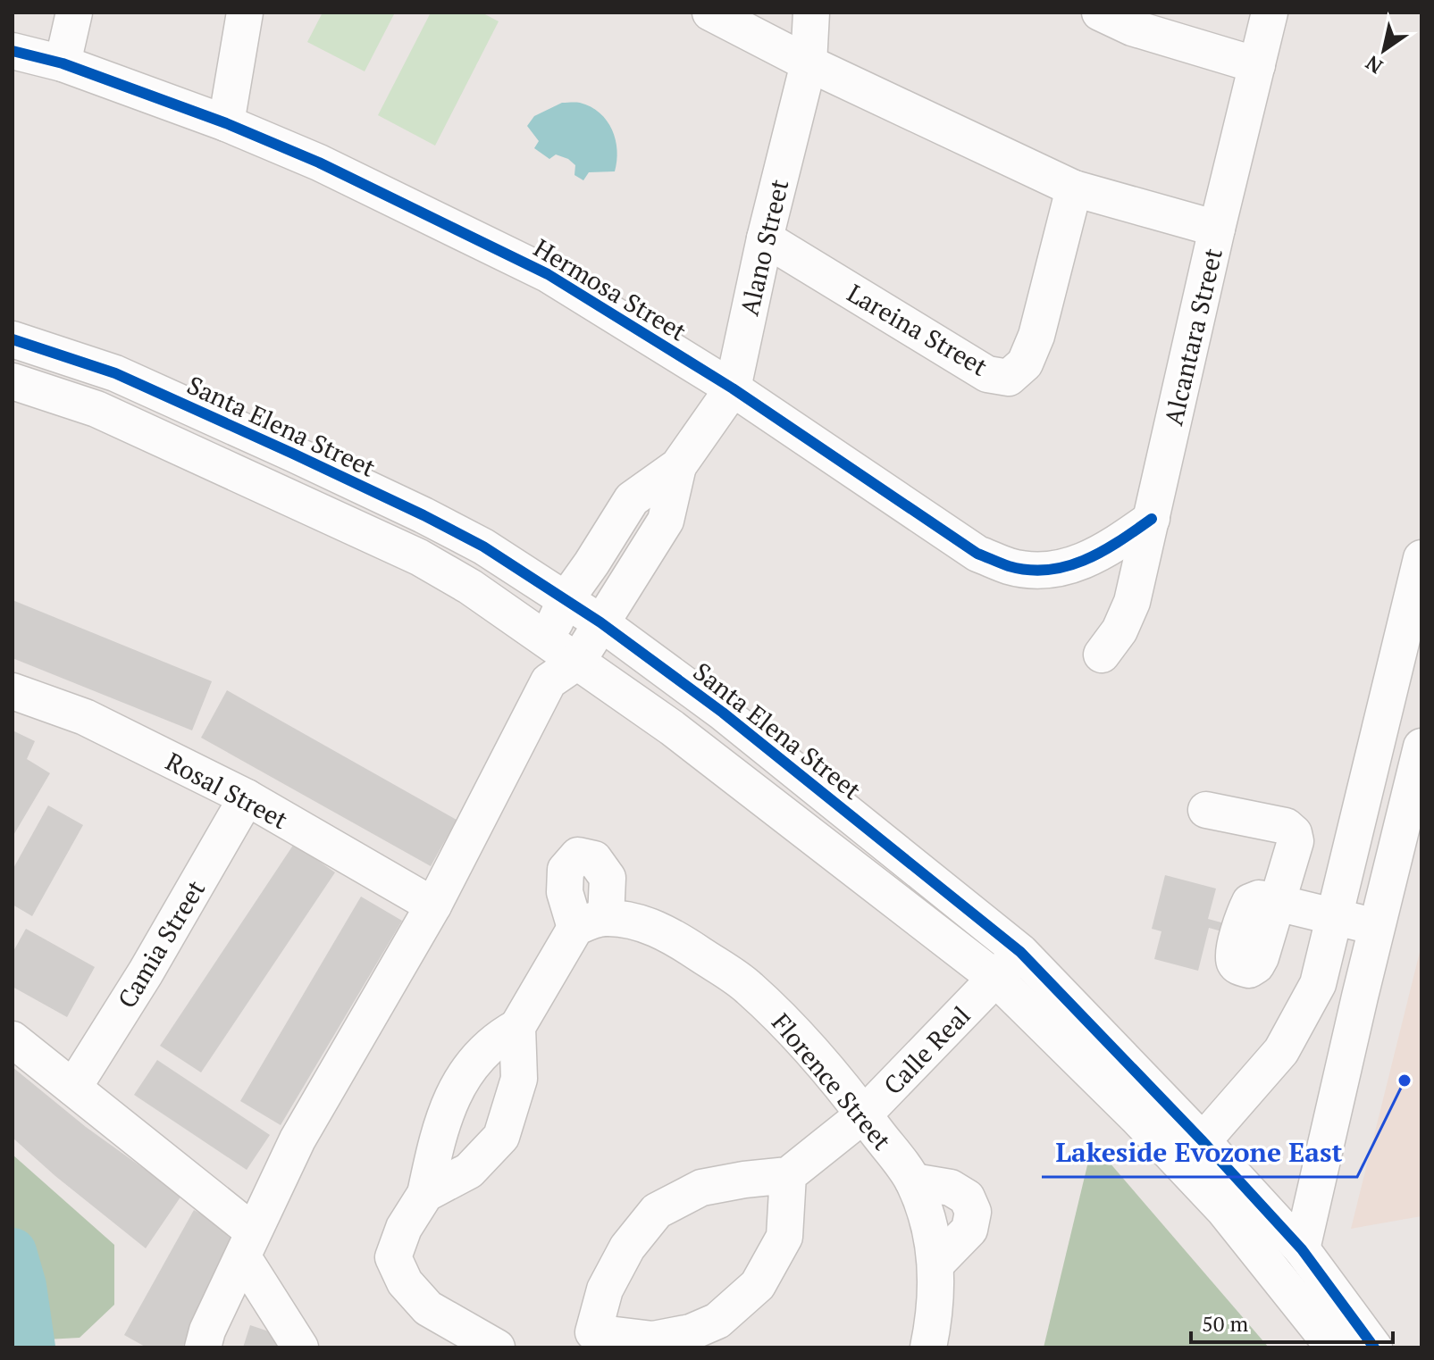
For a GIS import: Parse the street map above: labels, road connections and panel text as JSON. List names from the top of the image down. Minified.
{"streets":{"street":["Alano Street","Hermosa Street","Lareina Street","Alcantara Street","Santa Elena Street","Rosal Street","Camia Street","Calle Real","Florence Street"]},"crossings":[["Alano Street","Hermosa Street"],["Alano Street","Lareina Street"],["Hermosa Street","Alcantara Street"],["Santa Elena Street","Calle Real"],["Rosal Street","Camia Street"],["Calle Real","Florence Street"]],"places":["Lakeside Evozone East"],"scale_bar":"50 m","north":"bottom left"}
